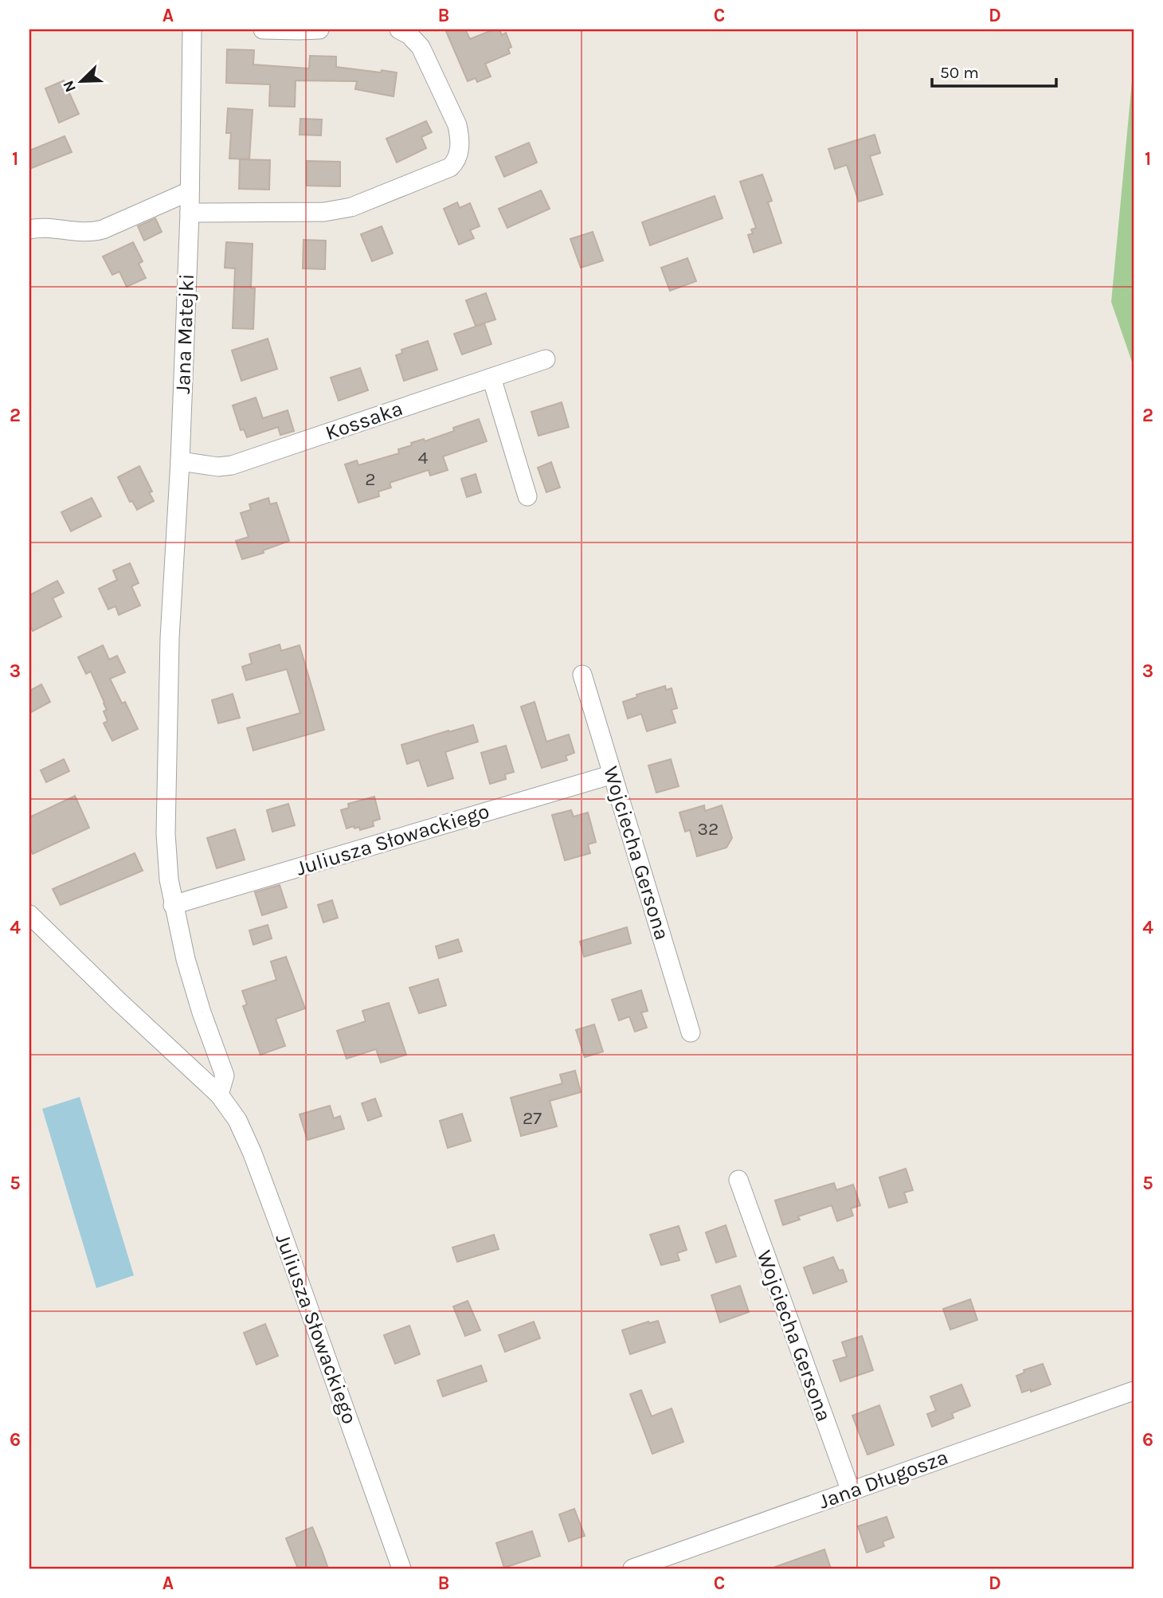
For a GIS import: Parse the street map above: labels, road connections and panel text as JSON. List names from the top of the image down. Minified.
{"streets":{"street":["Jana Matejki","Kossaka","Juliusza Słowackiego","Wojciecha Gersona","Jana Długosza"]},"crossings":[["Jana Matejki","Kossaka"],["Jana Matejki","Juliusza Słowackiego"],["Juliusza Słowackiego","Wojciecha Gersona"],["Wojciecha Gersona","Jana Długosza"]],"house_numbers":["4","2","32","27"],"scale_bar":"50 m","north":"bottom left","grid":{"columns":["A","B","C","D"],"rows":["1","2","3","4","5","6"]}}
